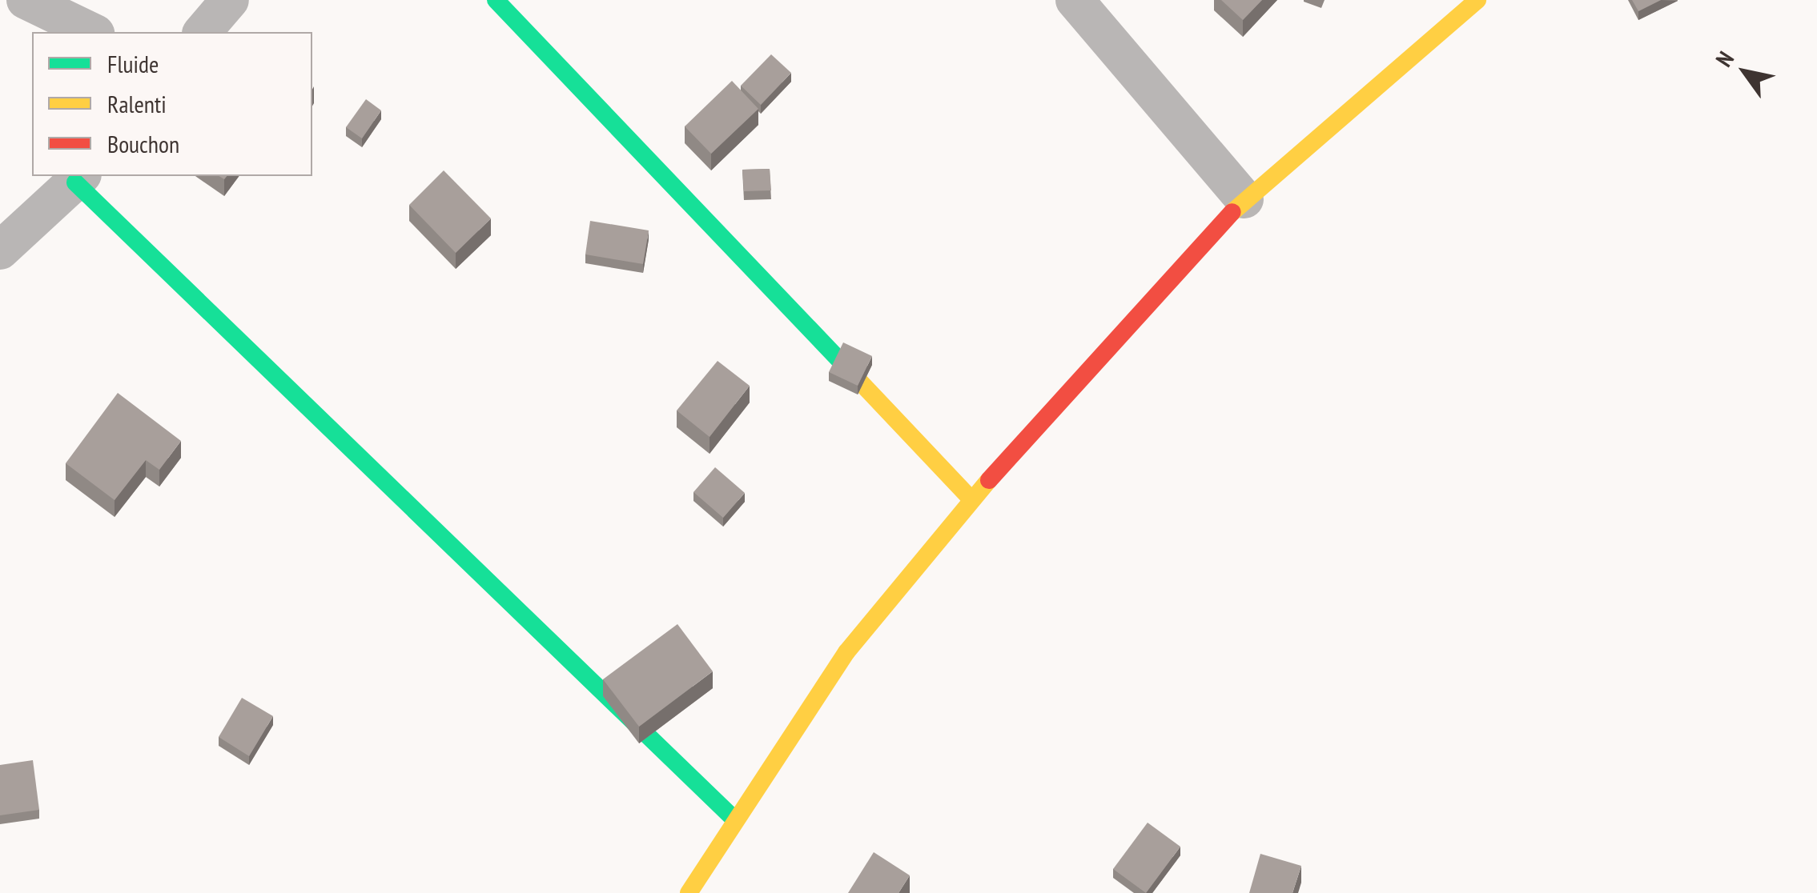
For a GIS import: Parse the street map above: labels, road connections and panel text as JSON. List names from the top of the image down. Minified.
{"legend":["Fluide","Ralenti","Bouchon"],"north":"top left"}
